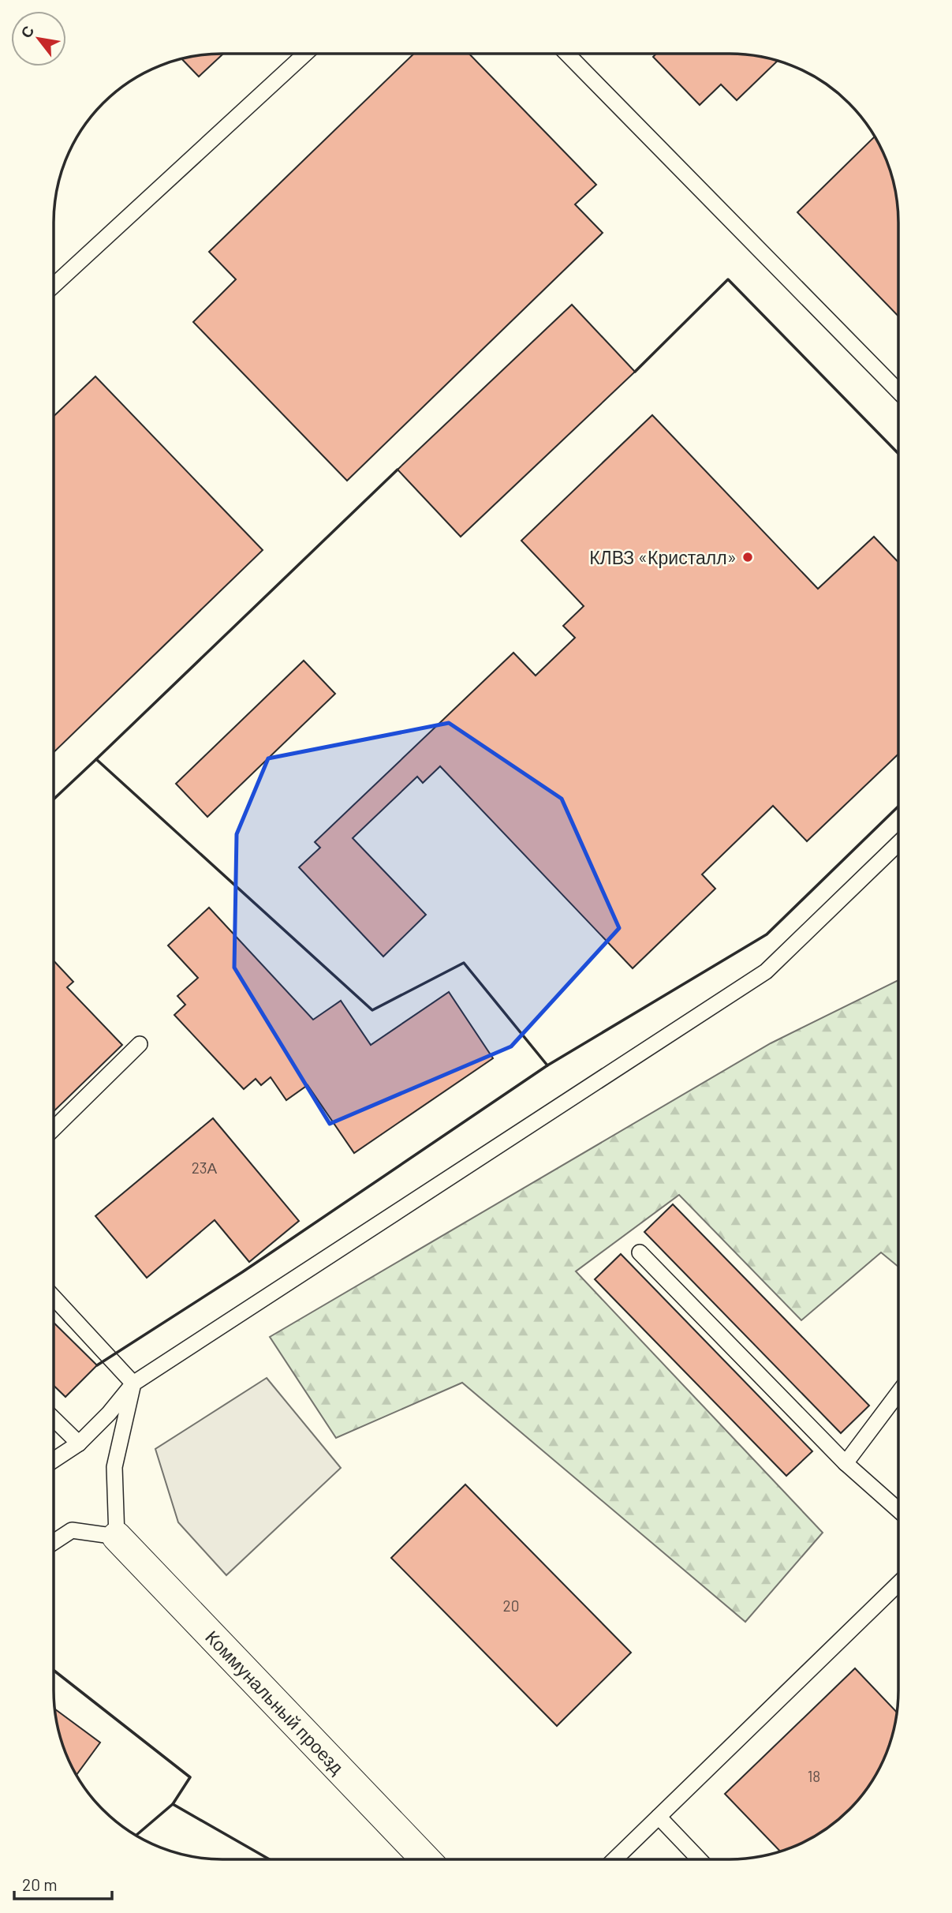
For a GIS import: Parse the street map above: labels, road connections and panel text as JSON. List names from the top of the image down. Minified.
{"streets":{"street":["Коммунальный проезд"]},"places":["КЛВЗ «Кристалл»"],"house_numbers":["23А","20","18"],"scale_bar":"20 m","north":"top left"}
